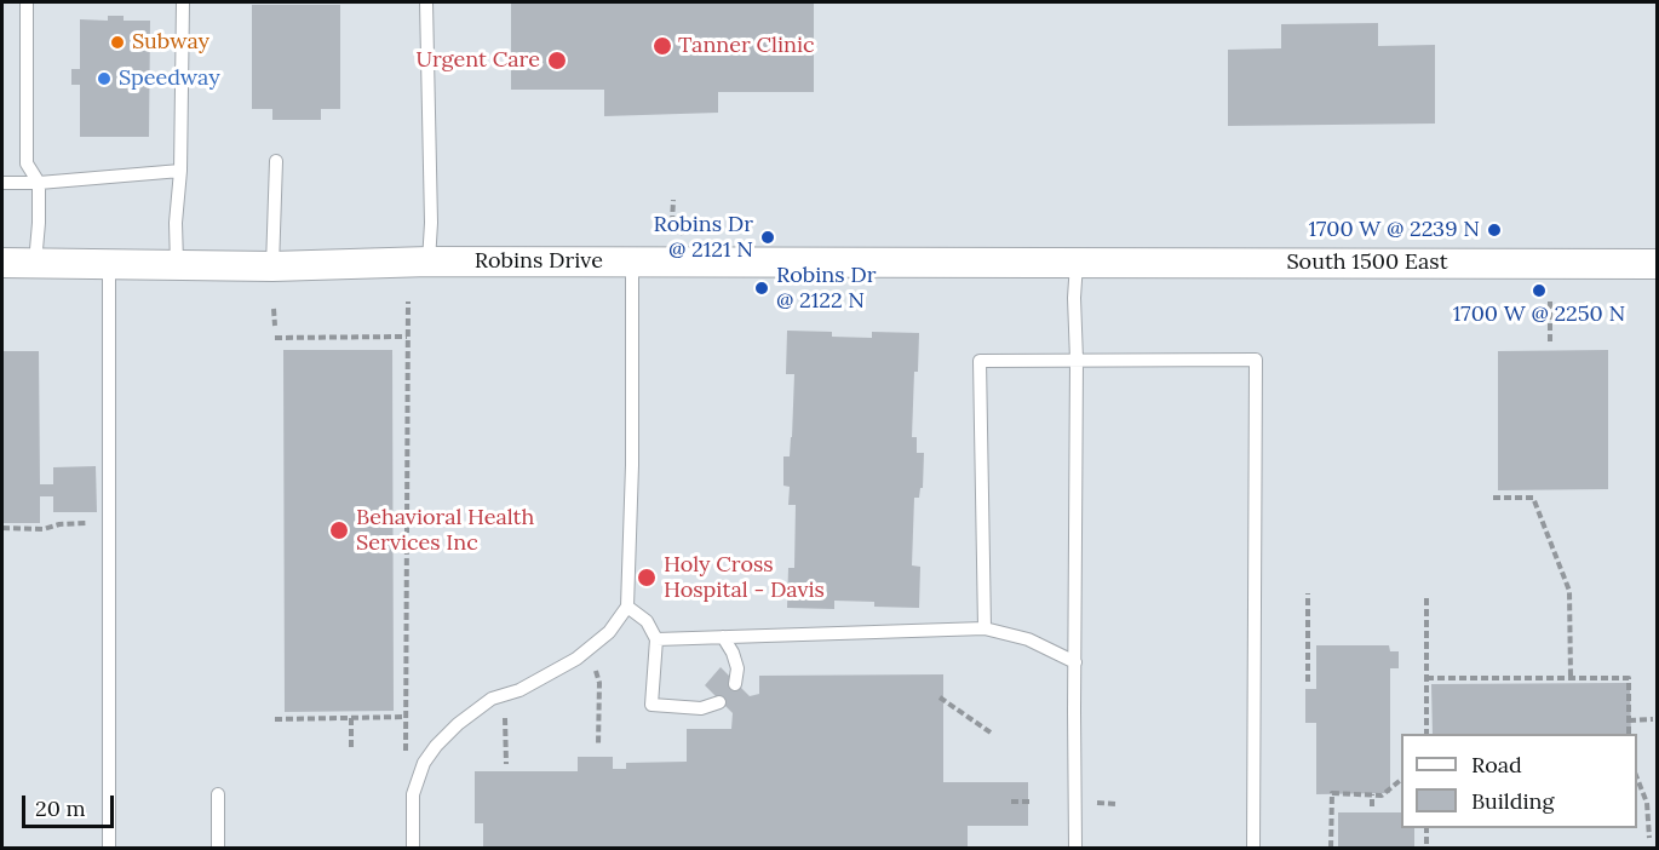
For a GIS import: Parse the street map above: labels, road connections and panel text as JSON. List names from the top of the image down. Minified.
{"streets":{"street":["Robins Drive","South 1500 East"]},"crossings":[["Robins Drive","South 1500 East"]],"places":["Subway","Tanner Clinic","Urgent Care","Speedway","1700 W @ 2239 N","Robins Dr @ 2121 N","Robins Dr @ 2122 N","1700 W @ 2250 N","Behavioral Health Services Inc","Holy Cross Hospital - Davis"],"legend":["Road","Building"],"scale_bar":"20 m"}
